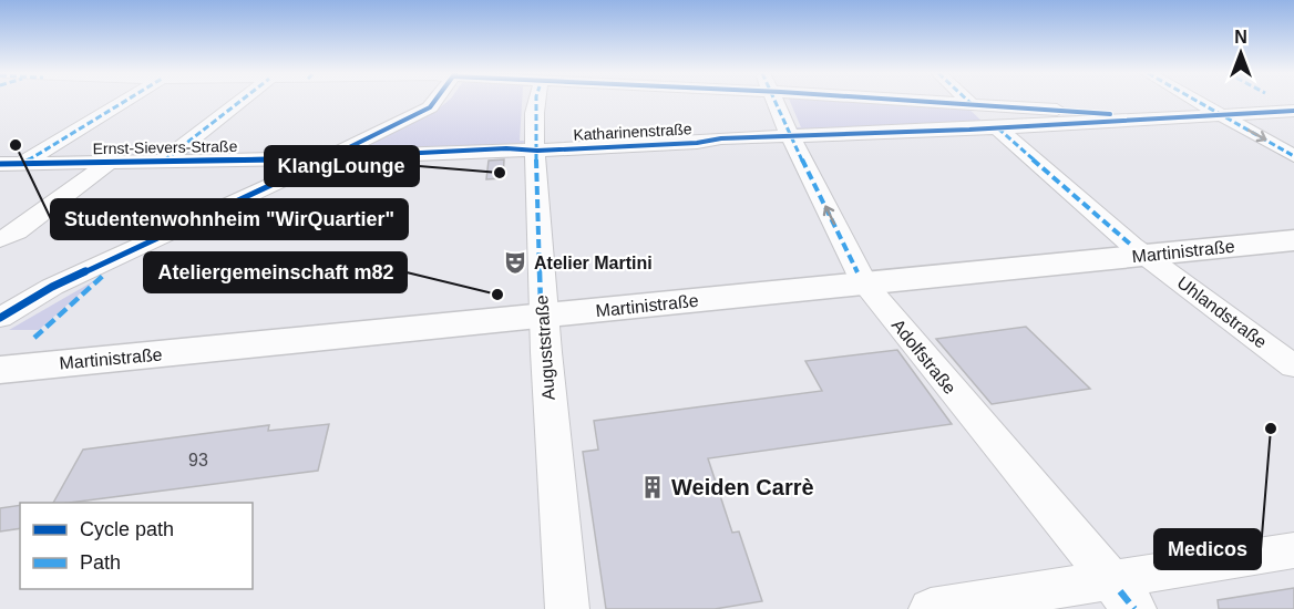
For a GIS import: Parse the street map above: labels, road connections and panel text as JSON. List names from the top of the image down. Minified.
{"streets":{"main road":["Martinistraße"],"street":["Katharinenstraße","Ernst-Sievers-Straße","Uhlandstraße","Auguststraße","Adolfstraße"]},"crossings":[["Katharinenstraße","Ernst-Sievers-Straße"],["Katharinenstraße","Uhlandstraße"],["Katharinenstraße","Auguststraße"],["Katharinenstraße","Adolfstraße"],["Martinistraße","Uhlandstraße"],["Martinistraße","Auguststraße"],["Martinistraße","Adolfstraße"]],"places":{"other":["Studentenwohnheim \"WirQuartier\"","KlangLounge","Ateliergemeinschaft m82","Medicos"],"theatre":["Atelier Martini"],"building":["Weiden Carrè"]},"house_numbers":["93"],"legend":["Cycle path","Path"],"north":"top"}
